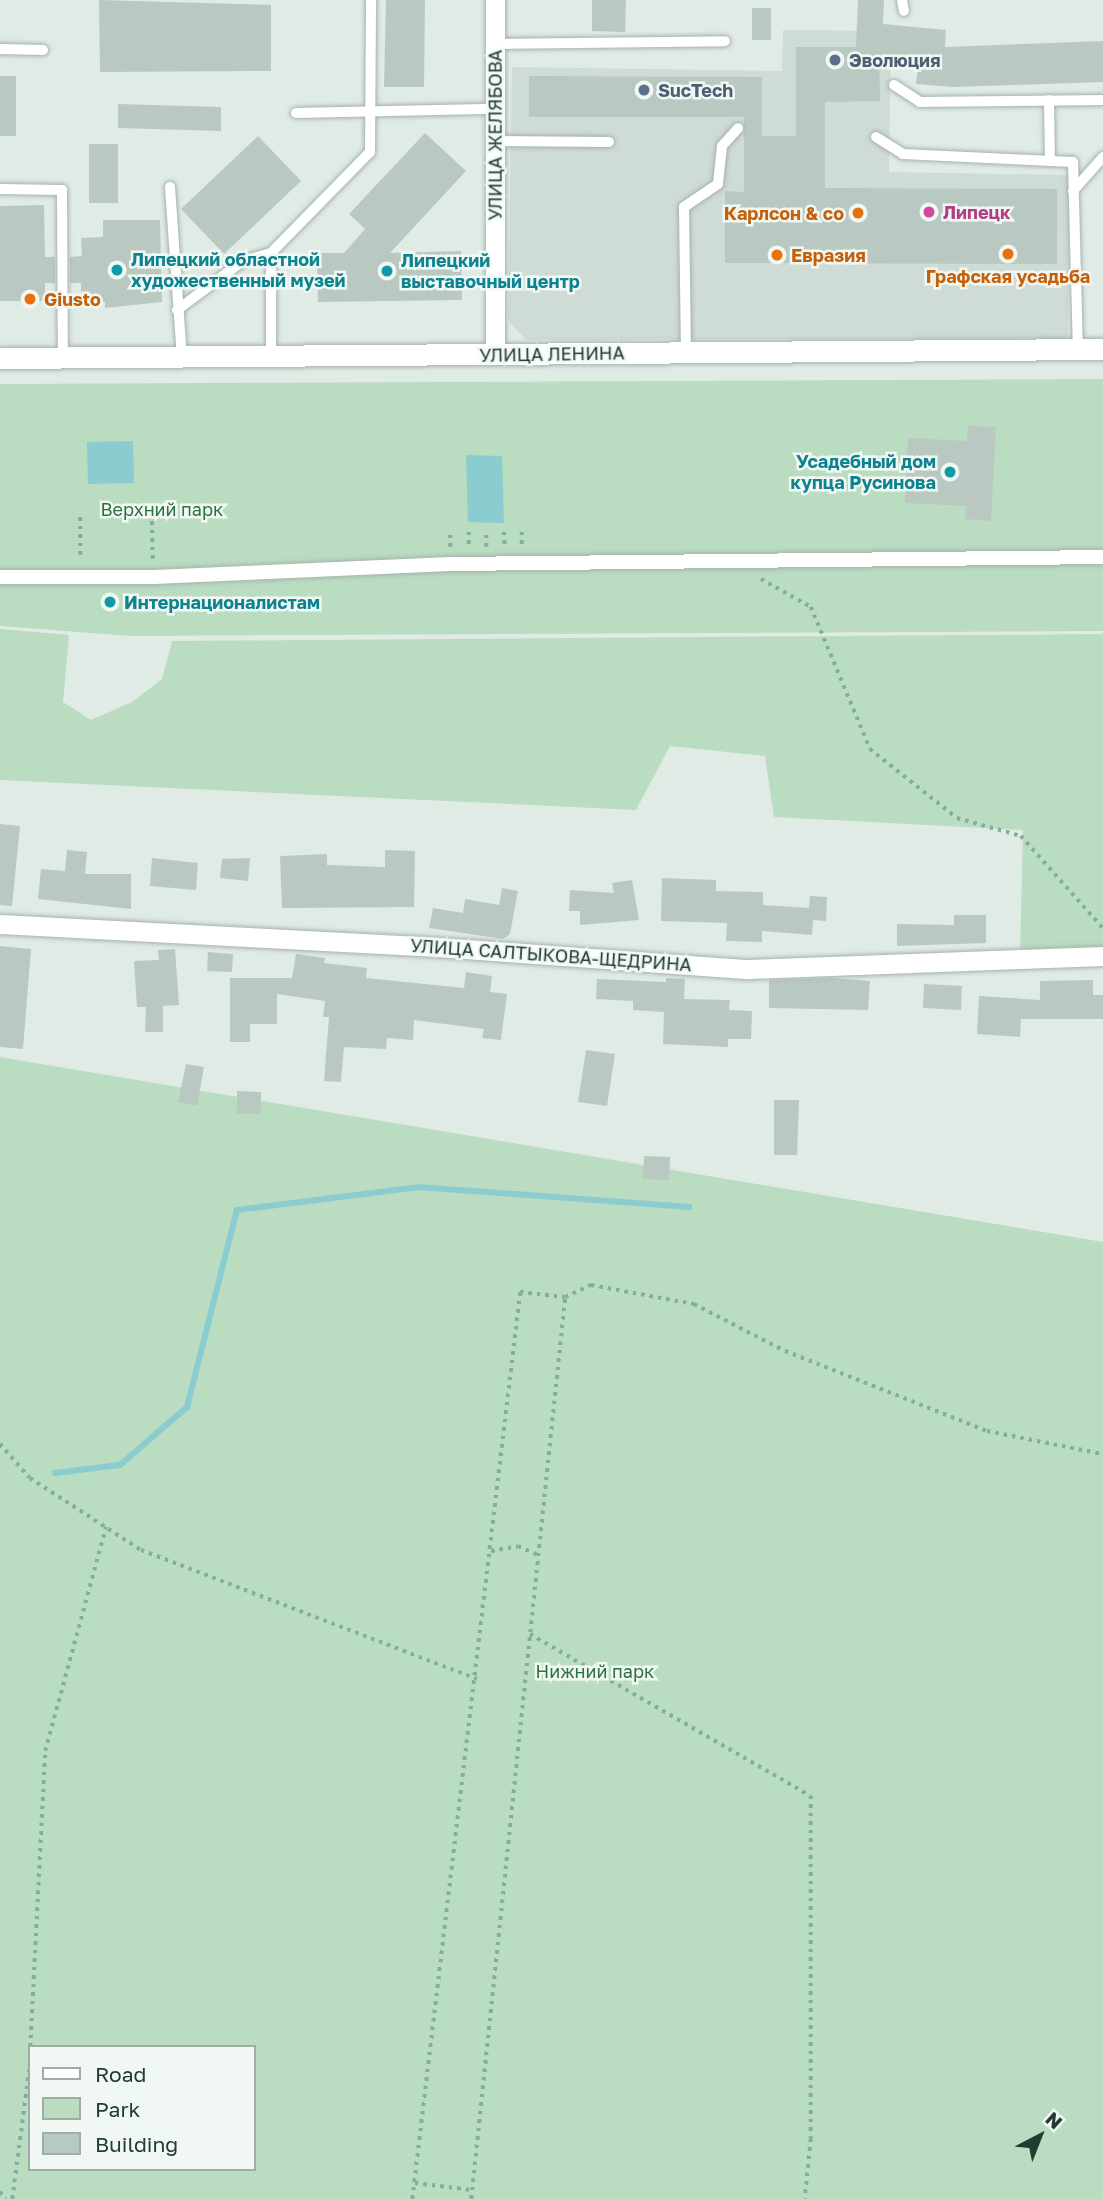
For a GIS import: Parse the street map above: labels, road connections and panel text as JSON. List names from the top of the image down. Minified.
{"streets":{"street":["УЛИЦА ЖЕЛЯБОВА","УЛИЦА ЛЕНИНА","УЛИЦА САЛТЫКОВА-ЩЕДРИНА"]},"crossings":[["УЛИЦА ЖЕЛЯБОВА","УЛИЦА ЛЕНИНА"]],"parks":["Верхний парк","Нижний парк"],"places":["Эволюция","SucTech","Липецк","Карлсон & co","Графская усадьба","Евразия","Липецкий областной художественный музей","Липецкий выставочный центр","Giusto","Усадебный дом купца Русинова","Интернационалистам"],"legend":["Road","Park","Building"],"north":"top right"}
